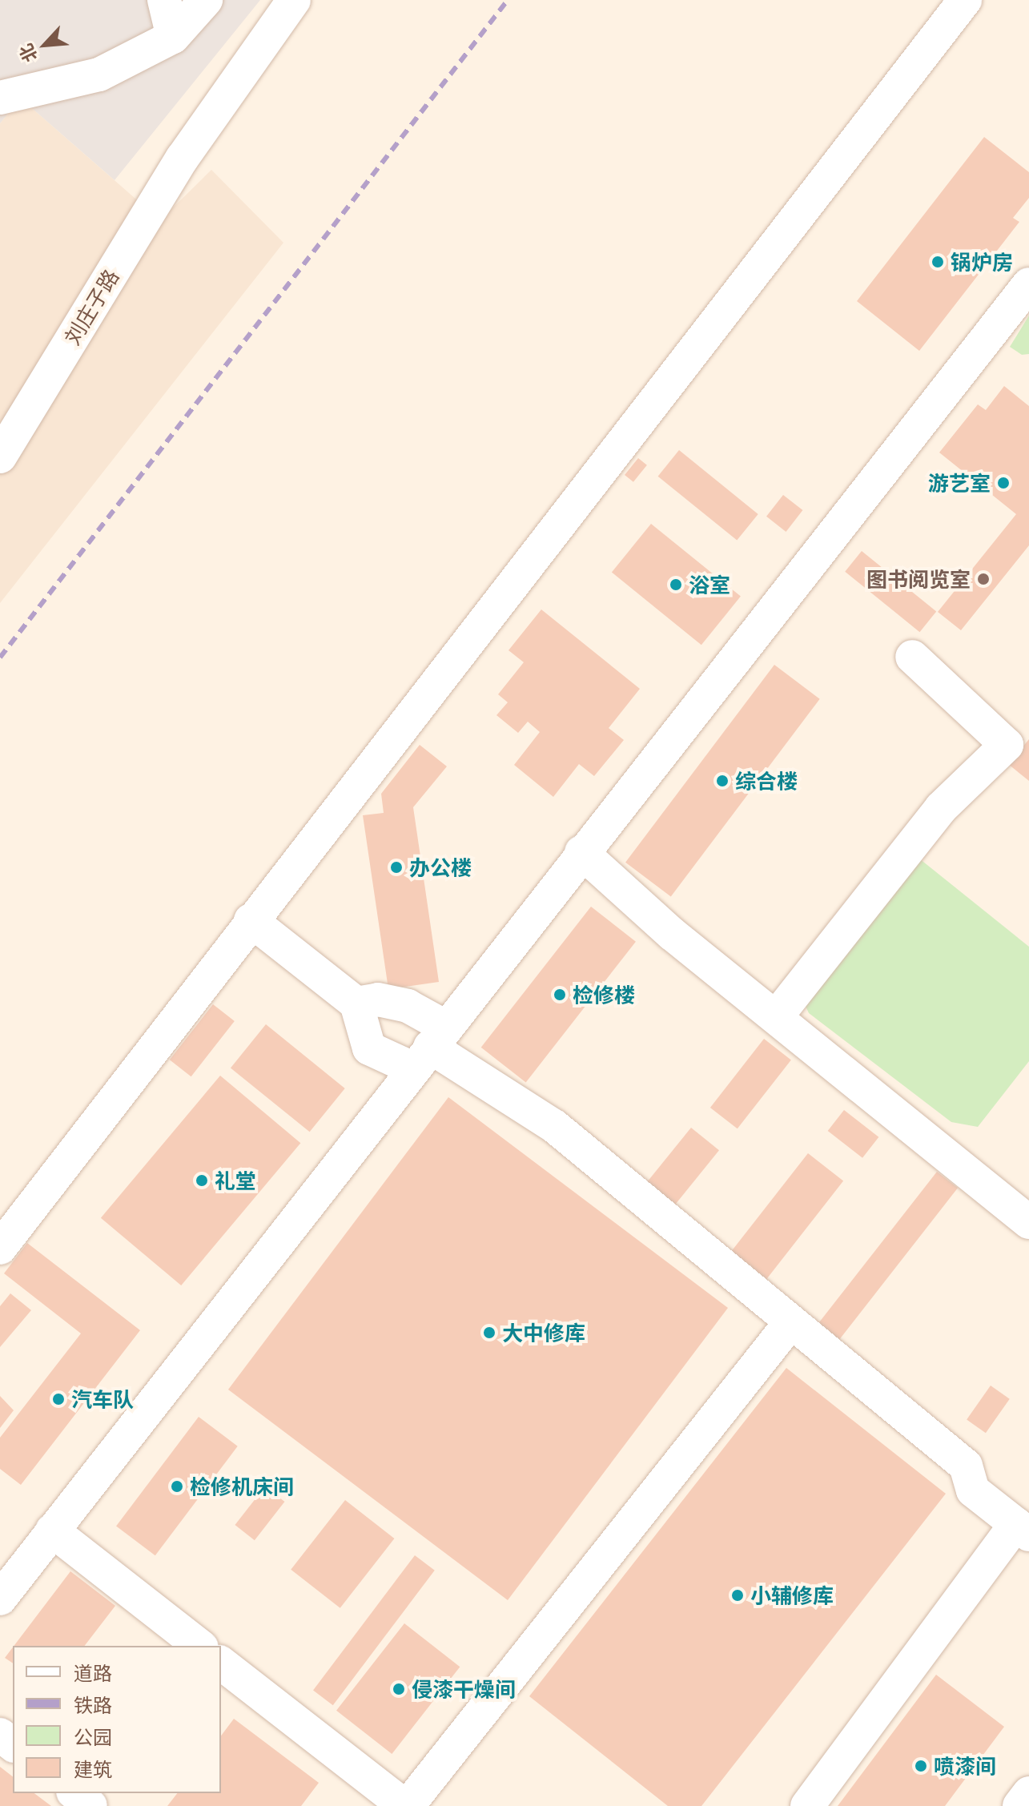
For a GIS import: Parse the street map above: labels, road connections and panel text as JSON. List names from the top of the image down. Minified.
{"streets":{"street":["刘庄子路"]},"places":["锅炉房","游艺室","图书阅览室","浴室","综合楼","办公楼","检修楼","礼堂","大中修库","汽车队","检修机床间","小辅修库","侵漆干燥间","喷漆间"],"legend":["道路","铁路","公园","建筑"],"north":"bottom left"}
